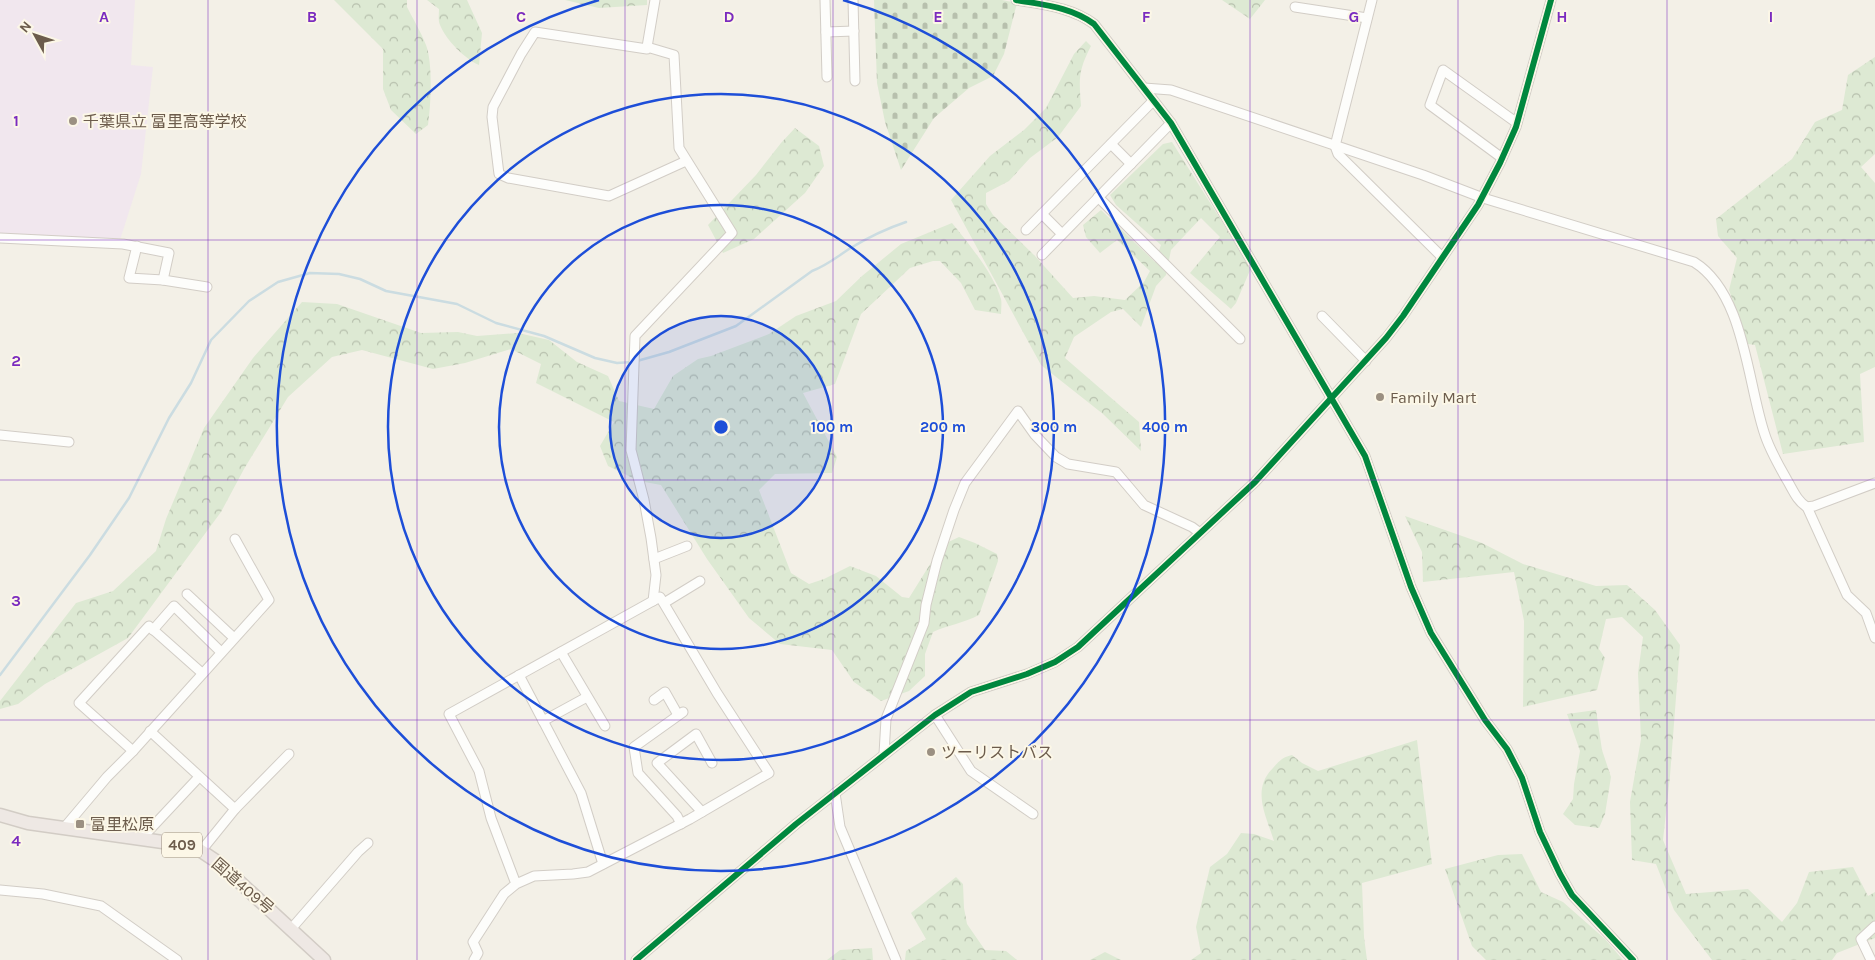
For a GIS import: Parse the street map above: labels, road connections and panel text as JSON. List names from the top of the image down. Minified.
{"streets":{"highway":["409","国道409号"]},"places":{"other":["千葉県立 富里高等学校","Family Mart","ツーリストバス"],"transit":["富里松原"]},"north":"top left","grid":{"columns":["A","B","C","D","E","F","G","H","I"],"rows":["1","2","3","4"]},"rings":["100 m","200 m","300 m","400 m"]}
